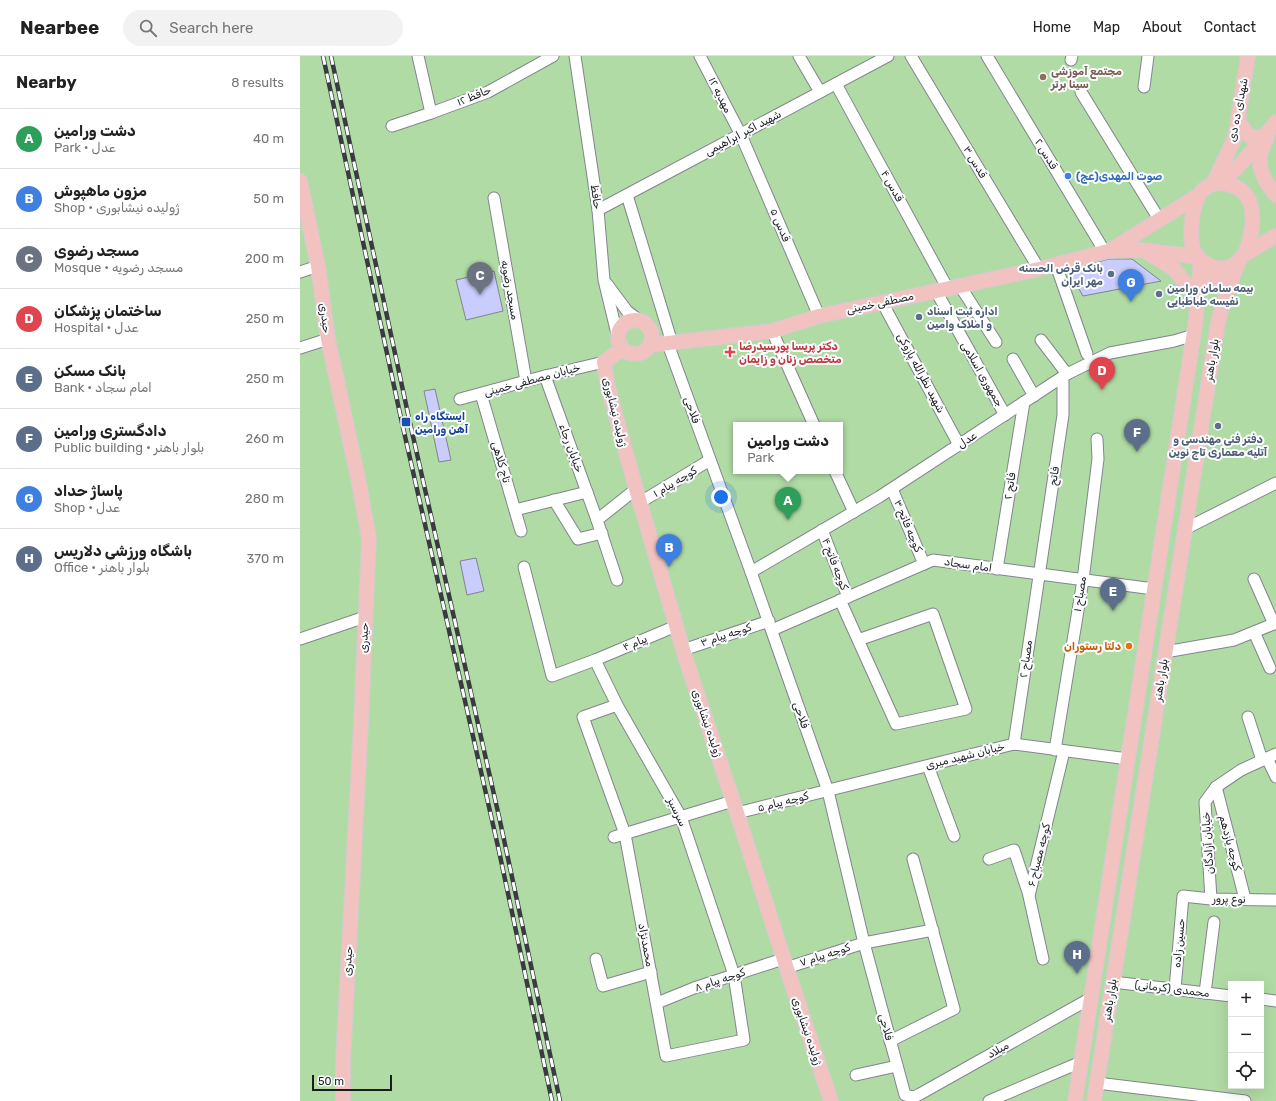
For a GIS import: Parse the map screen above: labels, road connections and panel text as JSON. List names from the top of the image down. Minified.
{"streets":{"main road":["شهدای ده دی","مصطفی خمینی","حیدری","بلوار باهنر","ژولیده نیشابوری"],"street":["مهدیه ۱۲","حافظ ۱۲","شهید اکبر ابراهیمی","قدس ۲","قدس ۳","قدس ۴","حافظ","قدس ۵","مسجد رضویه","شهید نظرالله پازوکی","جمهوری اسلامی","خیابان مصطفی خمینی","فلاحی","عدل","خیابان رجاء","تاج کلاهی","فاتح","کوچه پیام ۱","فاتح ۲","کوچه فاتح ۳","کوچه فاتح ۴","امام سجاد","مصباح ۱","کوچه پیام ۳","پیام ۴","مصباح ۲","خیابان شهید میری","کوچه پیام ۵","سرسبز","خیابان آزادگان","کوچه یازدهم","کوچه مصباح ۶","نوع پرور","حسین زاده","محمدنژاد","کوچه پیام ۷","کوچه پیام ۸","محمدی (کرمانی)","میلاد"]},"crossings":[["مهدیه ۱۲","شهید اکبر ابراهیمی"],["مهدیه ۱۲","قدس ۵"],["شهدای ده دی","بلوار باهنر"],["شهید اکبر ابراهیمی","قدس ۴"],["شهید اکبر ابراهیمی","حافظ"],["شهید اکبر ابراهیمی","قدس ۵"],["شهید اکبر ابراهیمی","فلاحی"],["قدس ۲","مصطفی خمینی"],["قدس ۳","مصطفی خمینی"],["قدس ۴","مصطفی خمینی"],["قدس ۴","جمهوری اسلامی"],["حافظ","مصطفی خمینی"],["حافظ","ژولیده نیشابوری"],["قدس ۵","مصطفی خمینی"],["مسجد رضویه","خیابان مصطفی خمینی"],["مصطفی خمینی","شهید نظرالله پازوکی"],["مصطفی خمینی","جمهوری اسلامی"],["مصطفی خمینی","فلاحی"],["مصطفی خمینی","ژولیده نیشابوری"],["بلوار باهنر","عدل"],["بلوار باهنر","امام سجاد"],["بلوار باهنر","خیابان شهید میری"],["بلوار باهنر","محمدی (کرمانی)"],["بلوار باهنر","میلاد"],["شهید نظرالله پازوکی","عدل"],["جمهوری اسلامی","عدل"],["خیابان مصطفی خمینی","ژولیده نیشابوری"],["خیابان مصطفی خمینی","خیابان رجاء"],["خیابان مصطفی خمینی","تاج کلاهی"],["فلاحی","عدل"],["فلاحی","کوچه پیام ۱"],["فلاحی","امام سجاد"],["فلاحی","کوچه پیام ۳"],["فلاحی","خیابان شهید میری"],["فلاحی","کوچه پیام ۵"],["فلاحی","کوچه پیام ۷"],["فلاحی","میلاد"],["ژولیده نیشابوری","کوچه پیام ۱"],["ژولیده نیشابوری","کوچه پیام ۳"],["ژولیده نیشابوری","پیام ۴"],["ژولیده نیشابوری","کوچه پیام ۵"],["ژولیده نیشابوری","کوچه پیام ۷"],["ژولیده نیشابوری","کوچه پیام ۸"],["عدل","فاتح"],["عدل","فاتح ۲"],["عدل","کوچه فاتح ۳"],["عدل","کوچه فاتح ۴"],["فاتح","امام سجاد"],["فاتح","مصباح ۲"],["فاتح ۲","امام سجاد"],["کوچه فاتح ۳","امام سجاد"],["کوچه فاتح ۴","امام سجاد"],["امام سجاد","مصباح ۱"],["امام سجاد","کوچه پیام ۳"],["امام سجاد","مصباح ۲"],["مصباح ۱","خیابان شهید میری"],["مصباح ۱","کوچه مصباح ۶"],["پیام ۴","سرسبز"],["مصباح ۲","خیابان شهید میری"],["خیابان شهید میری","کوچه پیام ۵"],["خیابان شهید میری","کوچه مصباح ۶"],["کوچه پیام ۵","سرسبز"],["کوچه پیام ۵","محمدنژاد"],["سرسبز","محمدنژاد"],["سرسبز","کوچه پیام ۸"],["خیابان آزادگان","کوچه یازدهم"],["خیابان آزادگان","نوع پرور"],["کوچه یازدهم","نوع پرور"],["نوع پرور","حسین زاده"],["حسین زاده","محمدی (کرمانی)"],["محمدنژاد","کوچه پیام ۸"],["کوچه پیام ۷","کوچه پیام ۸"]],"places":{"other":["مجتمع آموزشی سینا برتر","صوت المهدی(عج)","بانک قرض الحسنه مهر ایران","بیمه سامان ورامین نفیسه طباطبایی","اداره ثبت اسناد و املاک وامین","دفتر فنی مهندسی و آتلیه معماری تاج نوین","دلتا رستوران"],"health":["دکتر پریسا پورسیدرضا متخصص زنان و زایمان"],"transit":["ایستگاه راه آهن ورامین"]},"scale_bar":"50 m","page":{"header":"Nearbee","search":"Search here","nav":["Home","Map","About","Contact"],"heading":["Nearby","8 results"],"list":[{"mark":"A","name":"دشت ورامین","note":"Park · عدل","value":"40 m"},{"mark":"B","name":"مزون ماهپوش","note":"Shop · ژولیده نیشابوری","value":"50 m"},{"mark":"C","name":"مسجد رضوی","note":"Mosque · مسجد رضویه","value":"200 m"},{"mark":"D","name":"ساختمان پزشکان","note":"Hospital · عدل","value":"250 m"},{"mark":"E","name":"بانک مسکن","note":"Bank · امام سجاد","value":"250 m"},{"mark":"F","name":"دادگستری ورامین","note":"Public building · بلوار باهنر","value":"260 m"},{"mark":"G","name":"پاساژ حداد","note":"Shop · عدل","value":"280 m"},{"mark":"H","name":"باشگاه ورزشی دلاریس","note":"Office · بلوار باهنر","value":"370 m"}],"pins":["C","G","D","F","A","B","E","H"],"popup":["دشت ورامین","Park"],"map_buttons":["+","−"],"scale":"50 m"}}
